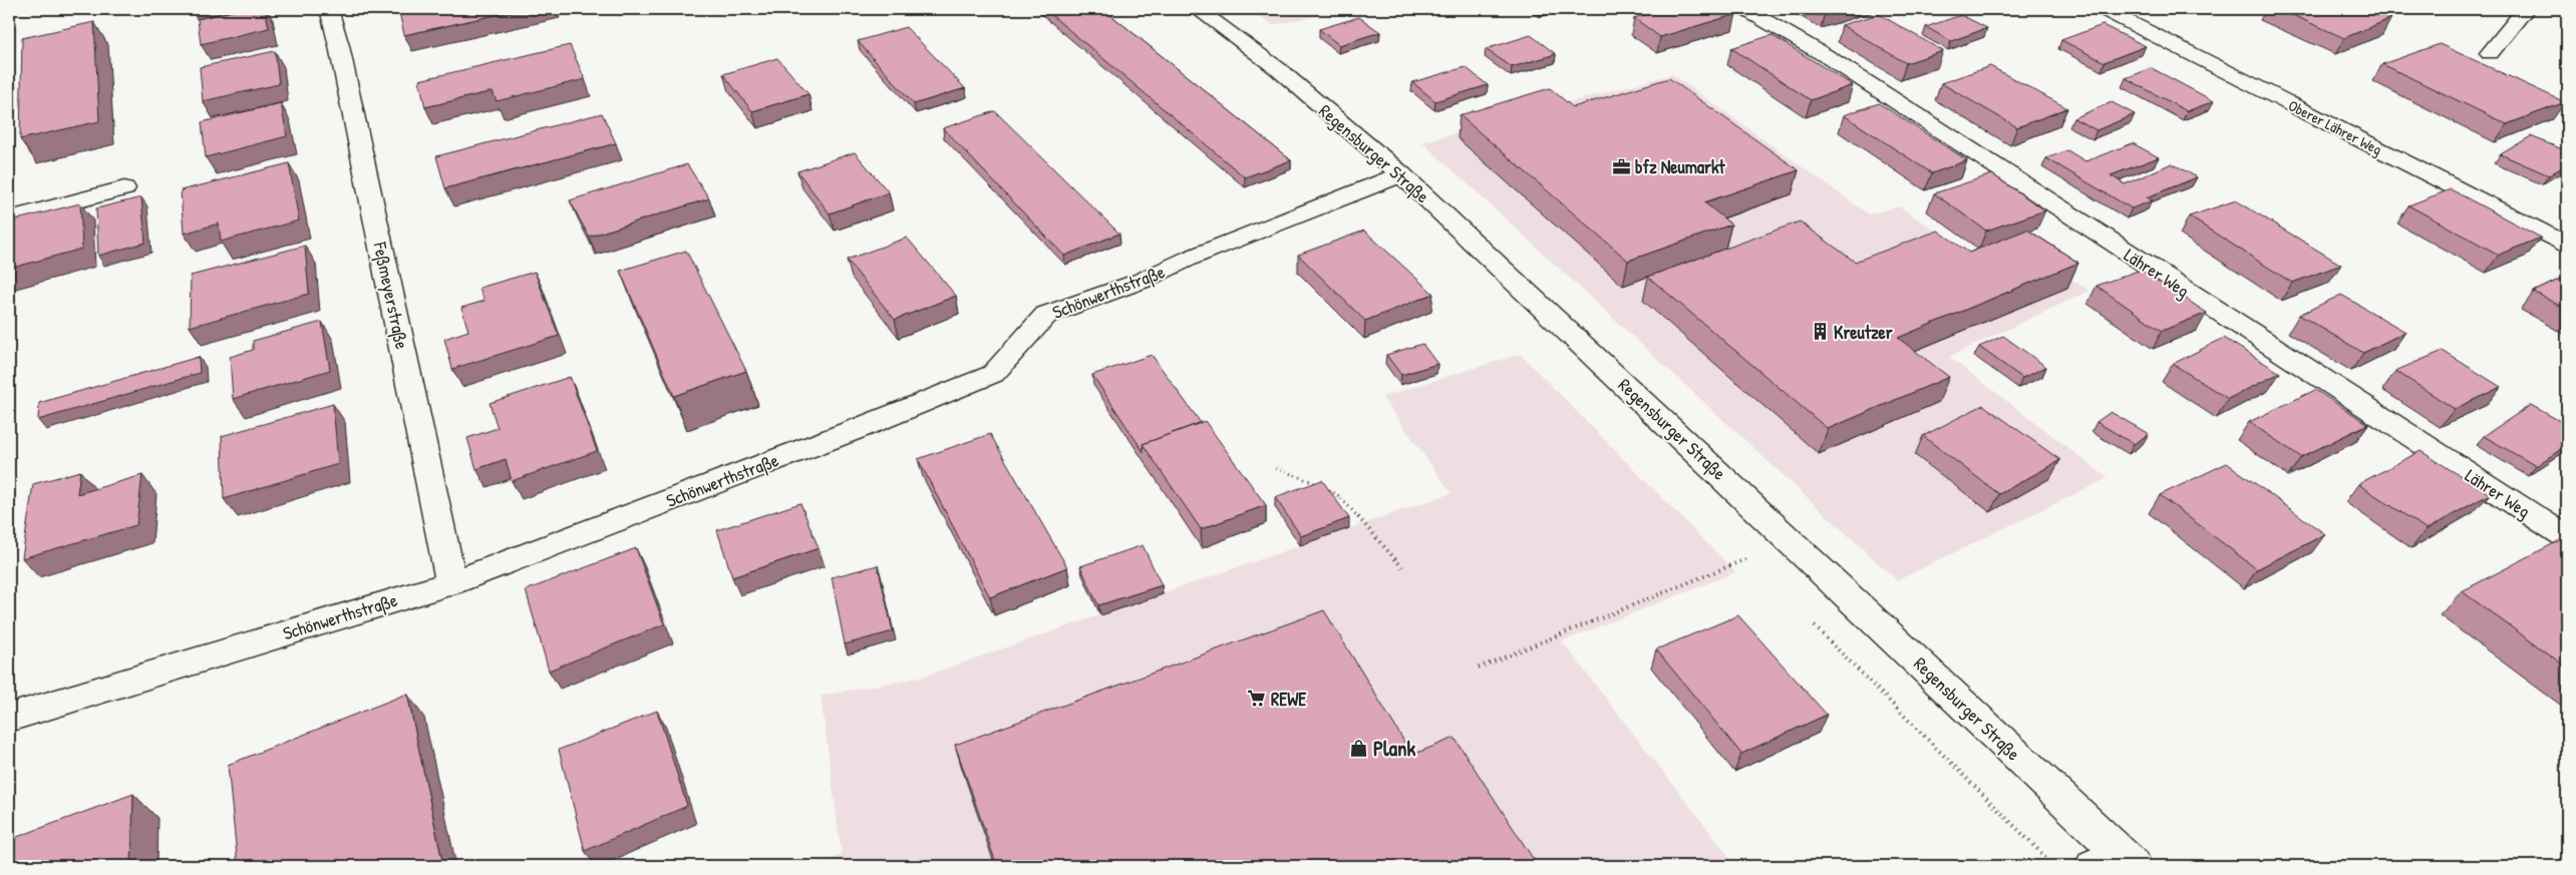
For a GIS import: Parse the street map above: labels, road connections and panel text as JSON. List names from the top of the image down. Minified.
{"streets":{"street":["Oberer Lährer Weg","Regensburger Straße","Lährer Weg","Schönwerthstraße","Feßmeyerstraße"]},"crossings":[["Regensburger Straße","Schönwerthstraße"],["Schönwerthstraße","Feßmeyerstraße"]],"places":{"office":["bfz Neumarkt"],"building":["Kreutzer"],"supermarket":["REWE"],"shop":["Plank"]}}
